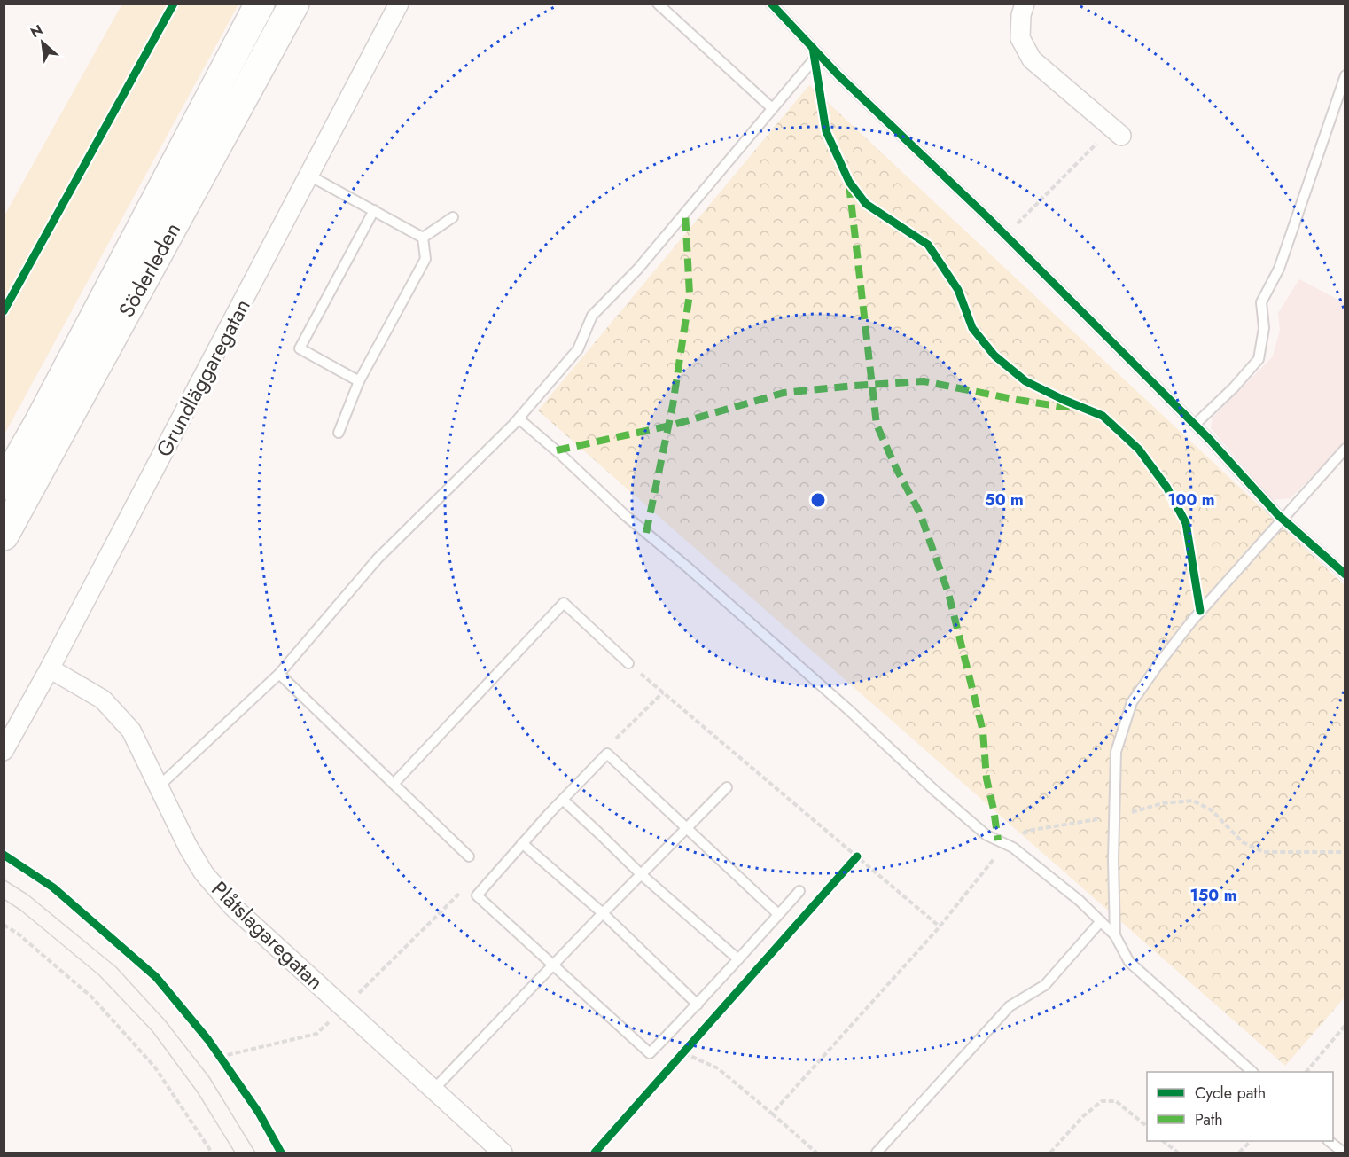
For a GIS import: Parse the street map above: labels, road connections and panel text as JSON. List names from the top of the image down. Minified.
{"streets":{"highway":["Söderleden"],"street":["Grundläggaregatan","Plåtslagaregatan"]},"crossings":[["Grundläggaregatan","Plåtslagaregatan"]],"legend":["Cycle path","Path"],"north":"top left","rings":["50 m","100 m","150 m"]}
